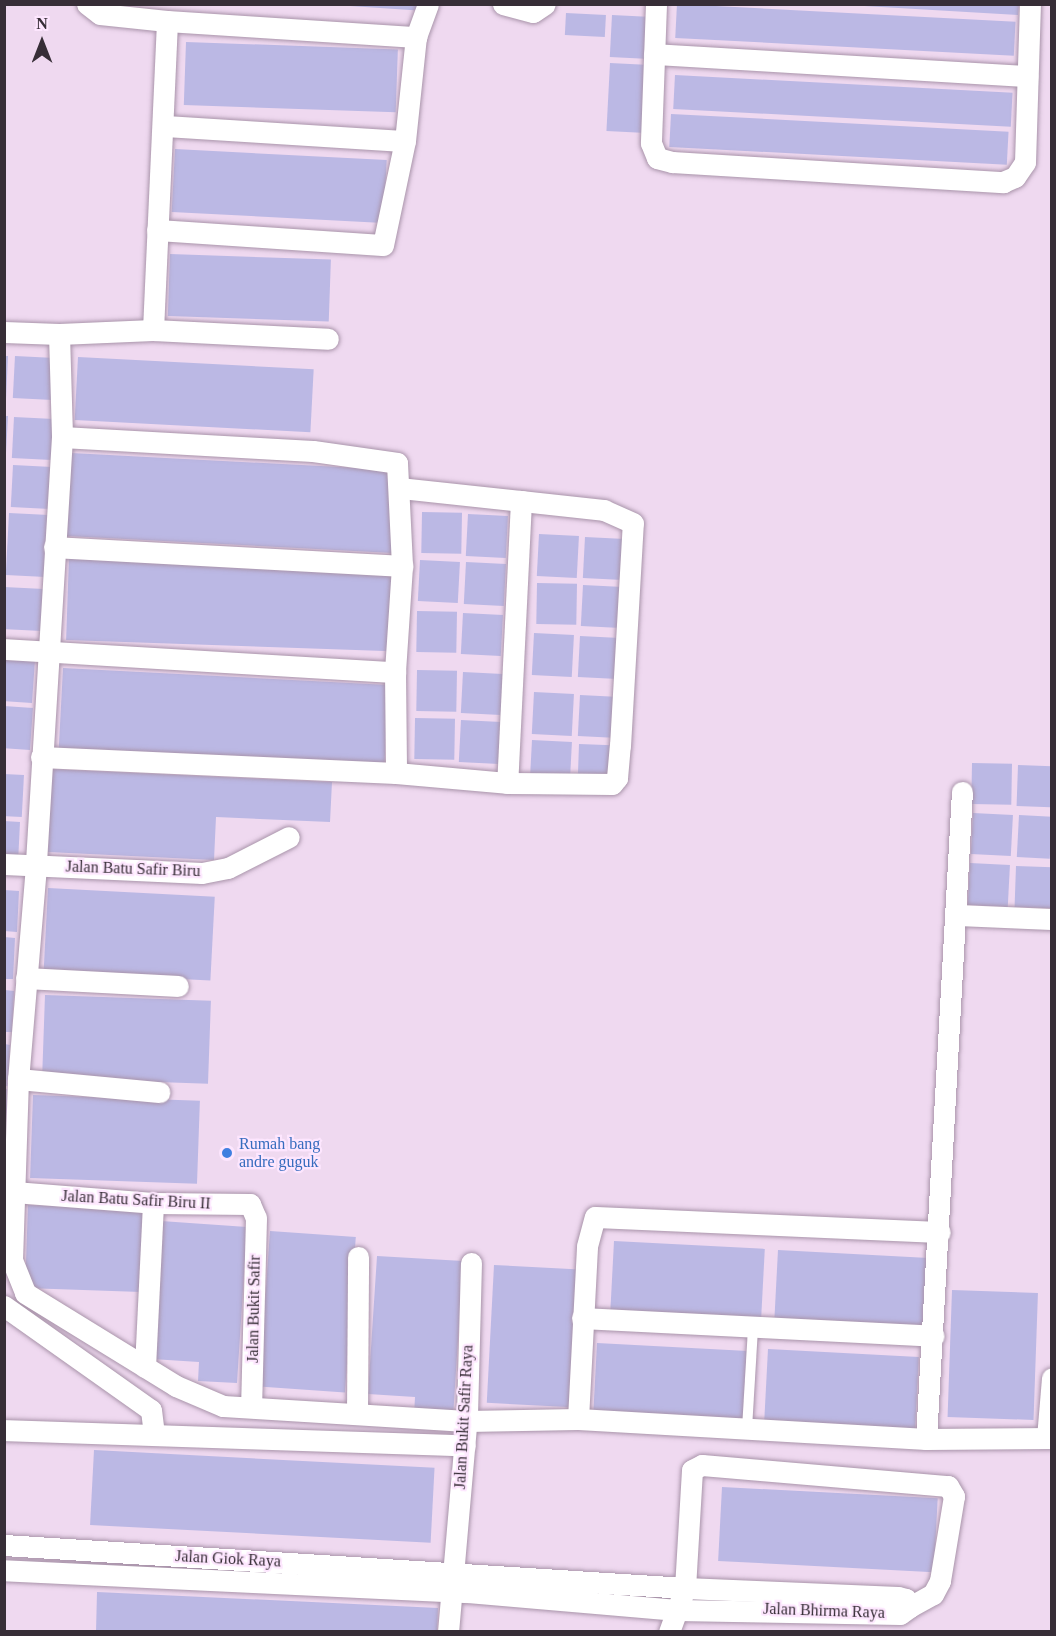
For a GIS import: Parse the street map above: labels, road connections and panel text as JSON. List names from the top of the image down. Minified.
{"streets":{"street":["Jalan Batu Safir Biru","Jalan Batu Safir Biru II","Jalan Bukit Safir","Jalan Bukit Safir Raya","Jalan Giok Raya","Jalan Bhirma Raya"]},"crossings":[["Jalan Batu Safir Biru II","Jalan Bukit Safir"],["Jalan Bukit Safir Raya","Jalan Giok Raya"],["Jalan Bukit Safir Raya","Jalan Bhirma Raya"],["Jalan Giok Raya","Jalan Bhirma Raya"]],"places":["Rumah bang andre guguk"],"north":"top"}
